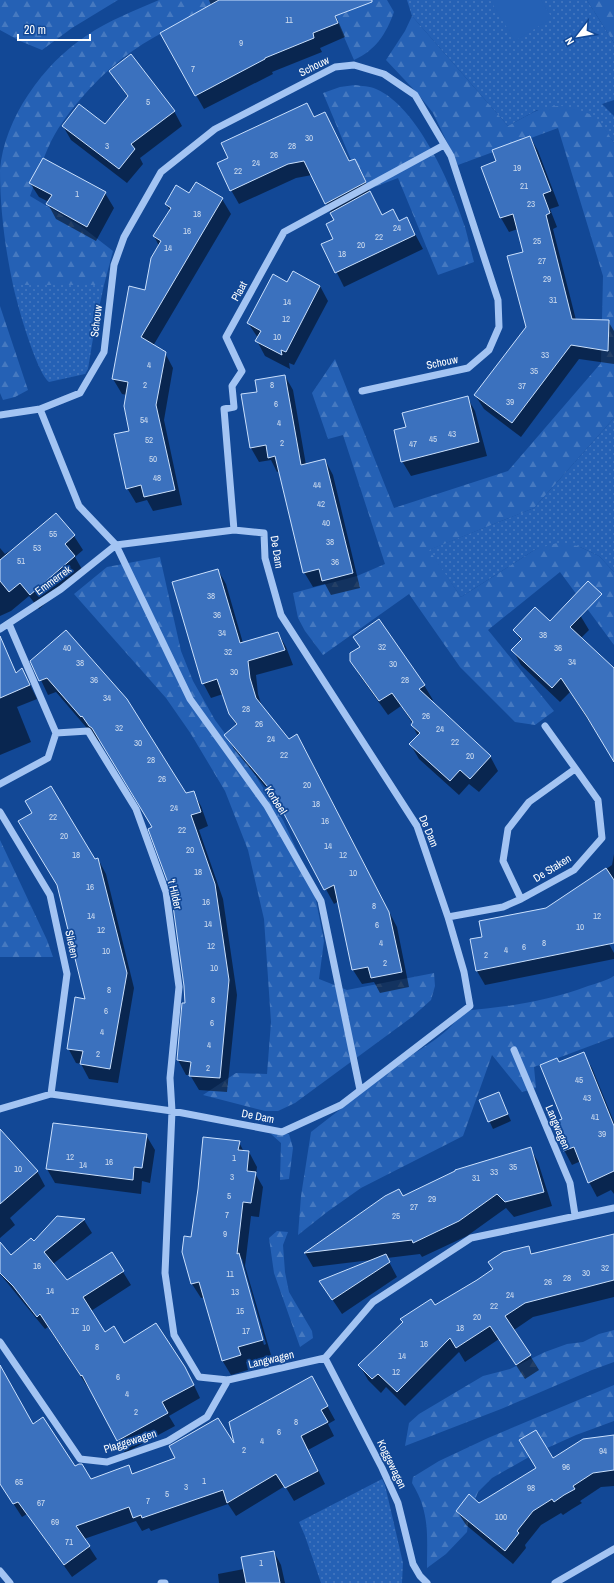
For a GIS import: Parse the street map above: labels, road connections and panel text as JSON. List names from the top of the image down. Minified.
{"streets":{"street":["Schouw","Plaat","De Dam","Emmerrek","Korbeel","De Staken","'t Hilder","Slieten","Langwagen","Plaggewagen","Koggewagen"]},"crossings":[["Schouw","Plaat"],["Plaat","De Dam"],["De Dam","Emmerrek"],["De Dam","Korbeel"],["De Dam","De Staken"],["De Dam","'t Hilder"],["De Dam","Slieten"],["De Dam","Langwagen"],["Emmerrek","Korbeel"],["'t Hilder","Langwagen"],["Langwagen","Plaggewagen"],["Langwagen","Koggewagen"]],"house_numbers":["11","9","7","5","30","3","28","26","24","19","22","21","1","23","18","24","16","22","25","20","14","18","27","29","31","14","12","10","33","4","35","2","8","37","39","6","54","4","43","45","52","2","47","50","48","44","42","40","55","38","53","51","36","38","36","34","38","32","40","36","32","34","38","30","30","36","28","34","28","26","26","32","24","24","22","30","22","20","28","26","20","18","24","22","16","22","20","14","20","18","12","18","10","16","16","8","14","12","14","6","10","12","4","8","12","6","4","10","2","2","10","8","8","6","6","4","4","2","2","45","43","41","39","12","1","16","14","35","10","33","3","31","5","29","27","7","25","9","16","32","30","11","28","26","14","13","24","22","12","15","20","10","18","17","16","8","14","12","6","4","2","8","6","4","2","94","96","1","65","3","98","5","7","67","100","69","71","1"],"scale_bar":"20 m","north":"bottom left"}
